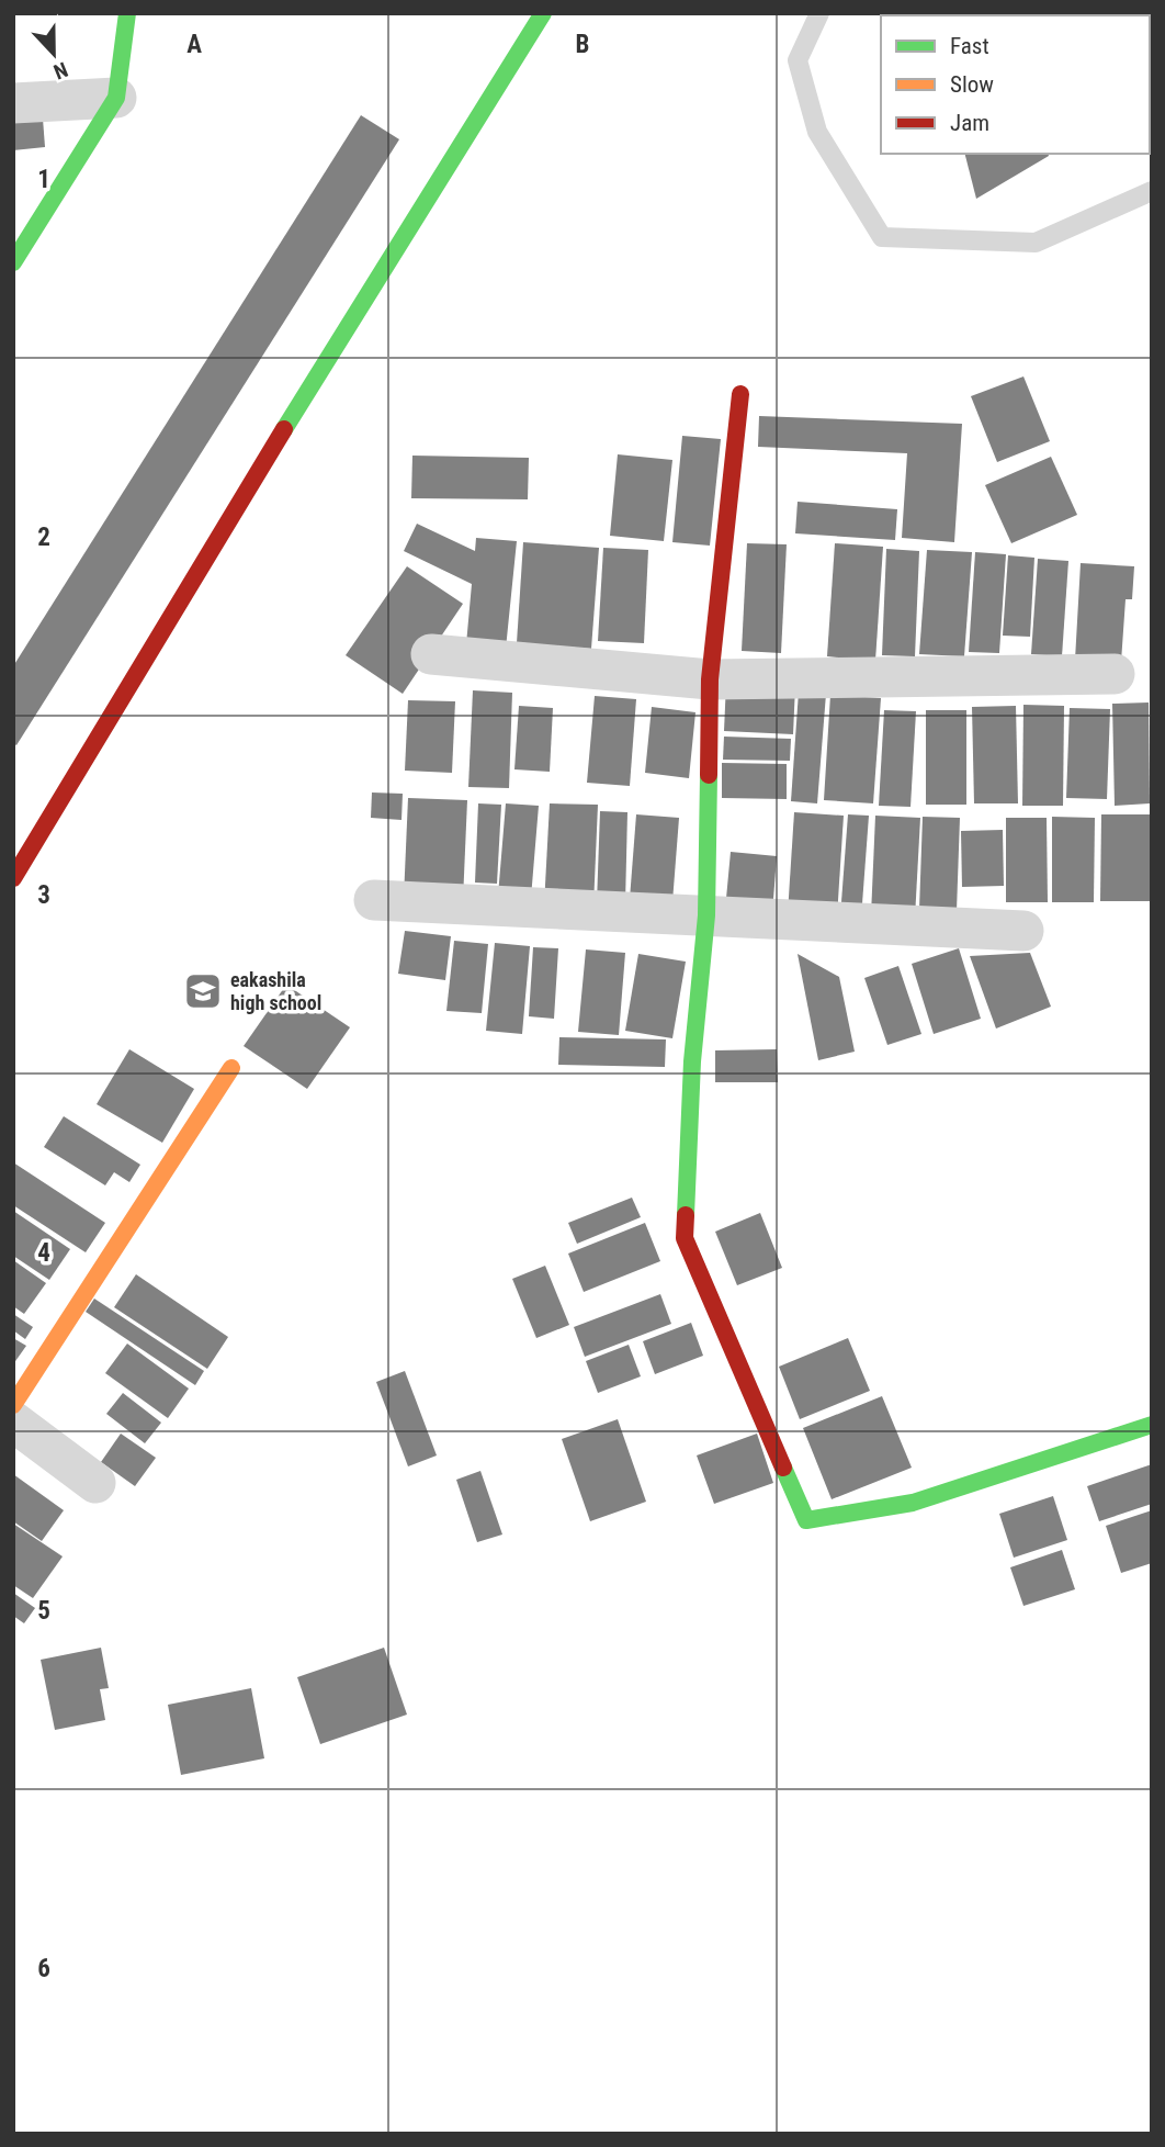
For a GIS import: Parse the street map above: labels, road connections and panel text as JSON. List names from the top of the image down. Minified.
{"places":{"school or university":["eakashila high school"]},"legend":["Fast","Slow","Jam"],"north":"bottom","grid":{"columns":["A","B"],"rows":["1","2","3","4","5","6"]}}
